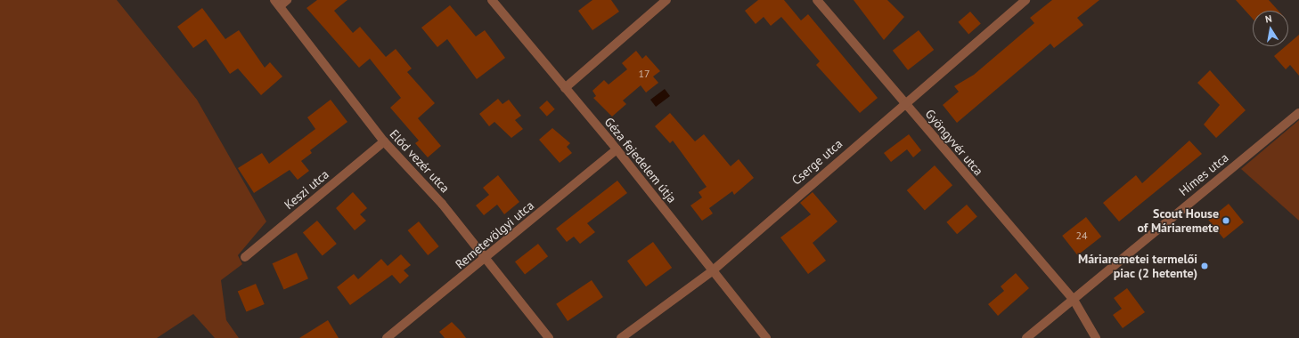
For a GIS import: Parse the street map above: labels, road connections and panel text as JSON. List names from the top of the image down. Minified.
{"streets":{"street":["Gyöngyvér utca","Géza fejedelem útja","Előd vezér utca","Cserge utca","Hímes utca","Keszi utca","Remetevölgyi utca"]},"crossings":[["Gyöngyvér utca","Cserge utca"],["Gyöngyvér utca","Hímes utca"],["Géza fejedelem útja","Cserge utca"],["Géza fejedelem útja","Remetevölgyi utca"],["Előd vezér utca","Keszi utca"],["Előd vezér utca","Remetevölgyi utca"]],"places":["Scout House of Máriaremete","Máriaremetei termelői piac (2 hetente)"],"house_numbers":["17","24"],"north":"top"}
